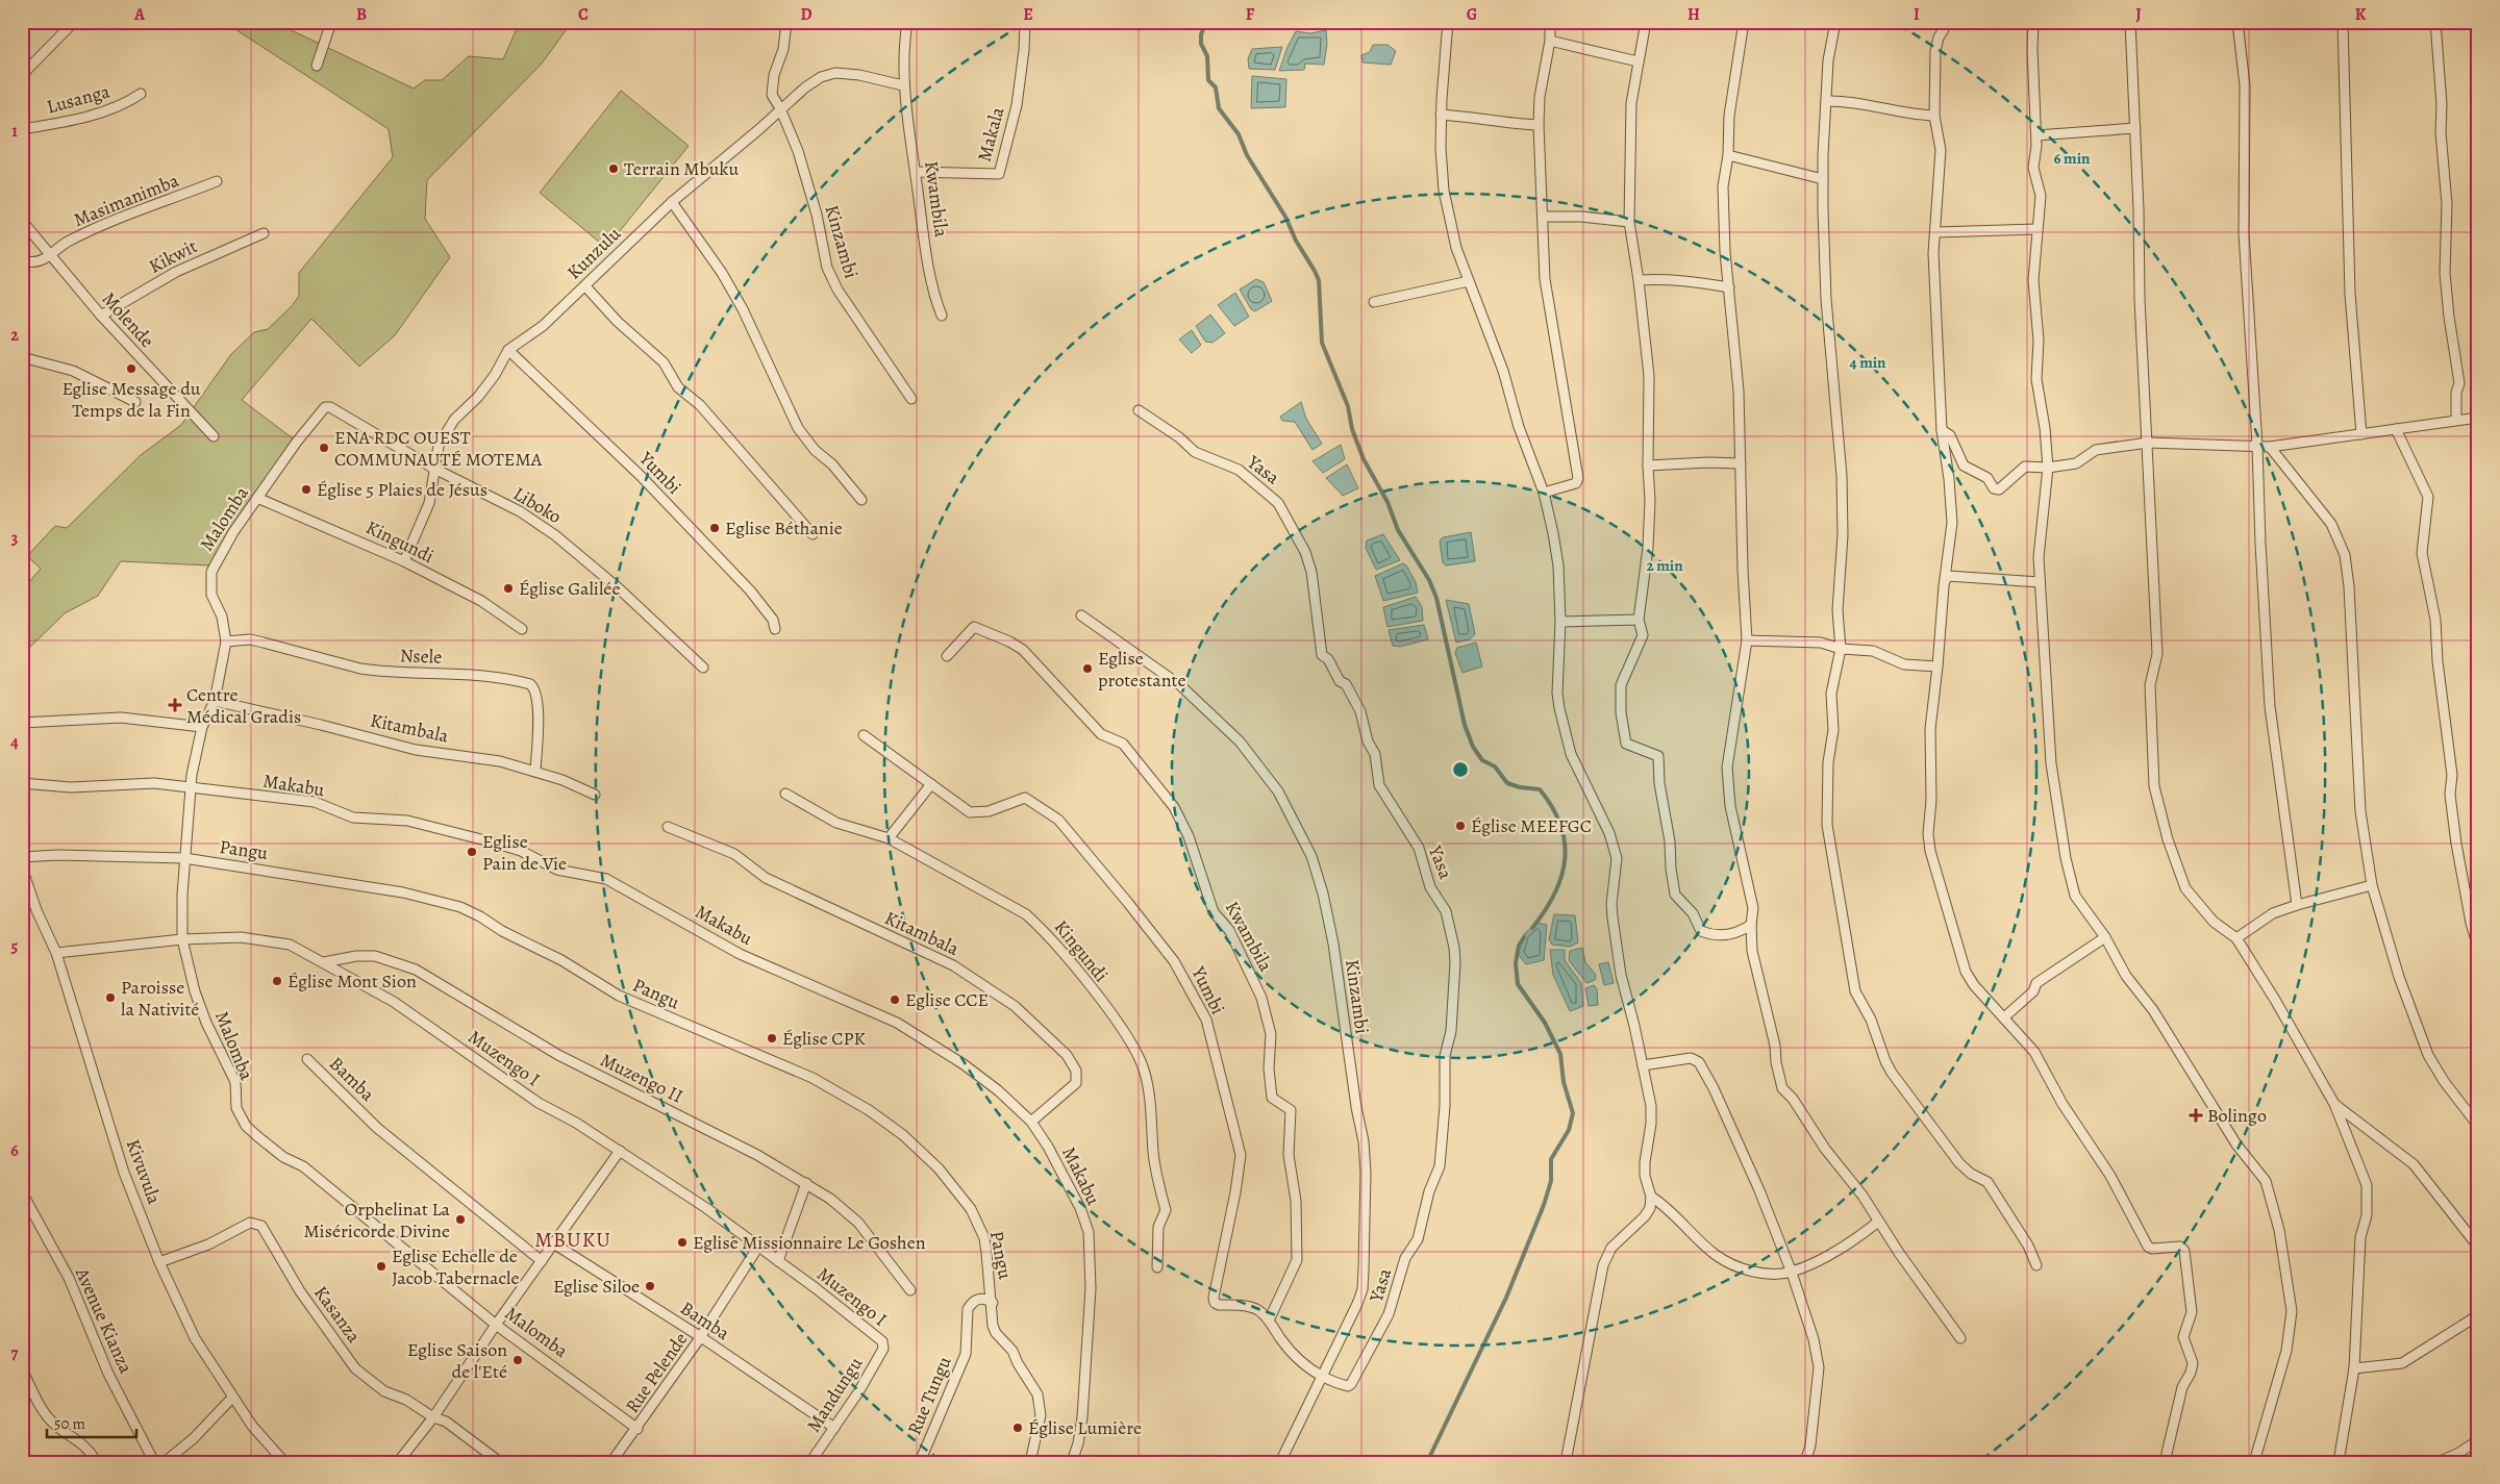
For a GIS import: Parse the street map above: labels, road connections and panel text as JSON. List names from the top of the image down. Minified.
{"streets":{"street":["Lusanga","Makala","Kwambila","Masimanimba","Kinzambi","Kunzulu","Kikwit","Molende","Yasa","Yumbi","Liboko","Malomba","Kingundi","Nsele","Kitambala","Makabu","Pangu","Muzengo I","Muzengo II","Bamba","Kivuvula","Kasanza","Avenue Kianza","Rue Pelende","Mandungu","Rue Tungu"]},"crossings":[["Makala","Kwambila"],["Kwambila","Kunzulu"],["Kwambila","Yumbi"],["Masimanimba","Molende"],["Kinzambi","Kunzulu"],["Kinzambi","Yasa"],["Kinzambi","Yumbi"],["Kunzulu","Yumbi"],["Kunzulu","Liboko"],["Kunzulu","Kingundi"],["Kikwit","Molende"],["Yasa","Yumbi"],["Liboko","Malomba"],["Malomba","Kingundi"],["Malomba","Nsele"],["Malomba","Kitambala"],["Malomba","Makabu"],["Malomba","Pangu"],["Malomba","Muzengo I"],["Malomba","Rue Pelende"],["Nsele","Kitambala"],["Kitambala","Makabu"],["Pangu","Rue Tungu"],["Muzengo I","Muzengo II"],["Muzengo I","Kivuvula"],["Muzengo I","Rue Pelende"],["Muzengo I","Mandungu"],["Bamba","Rue Pelende"],["Bamba","Mandungu"],["Kivuvula","Kasanza"]],"districts":["MBUKU"],"places":{"other":["Terrain Mbuku","Eglise Message du Temps de la Fin","ENA RDC OUEST COMMUNAUTÉ MOTEMA","Église 5 Plaies de Jésus","Eglise Béthanie","Église Galilée","Eglise protestante","Église MEEFGC","Eglise Pain de Vie","Église Mont Sion","Paroisse la Nativité","Eglise CCE","Église CPK","Orphelinat La Miséricorde Divine","Eglise Missionnaire Le Goshen","Eglise Echelle de Jacob Tabernacle","Eglise Siloe","Eglise Saison de l'Eté","Église Lumière"],"health":["Centre Médical Gradis","Bolingo"]},"scale_bar":"50 m","grid":{"columns":["A","B","C","D","E","F","G","H","I","J","K"],"rows":["1","2","3","4","5","6","7"]},"rings":["6 min","4 min","2 min"]}
